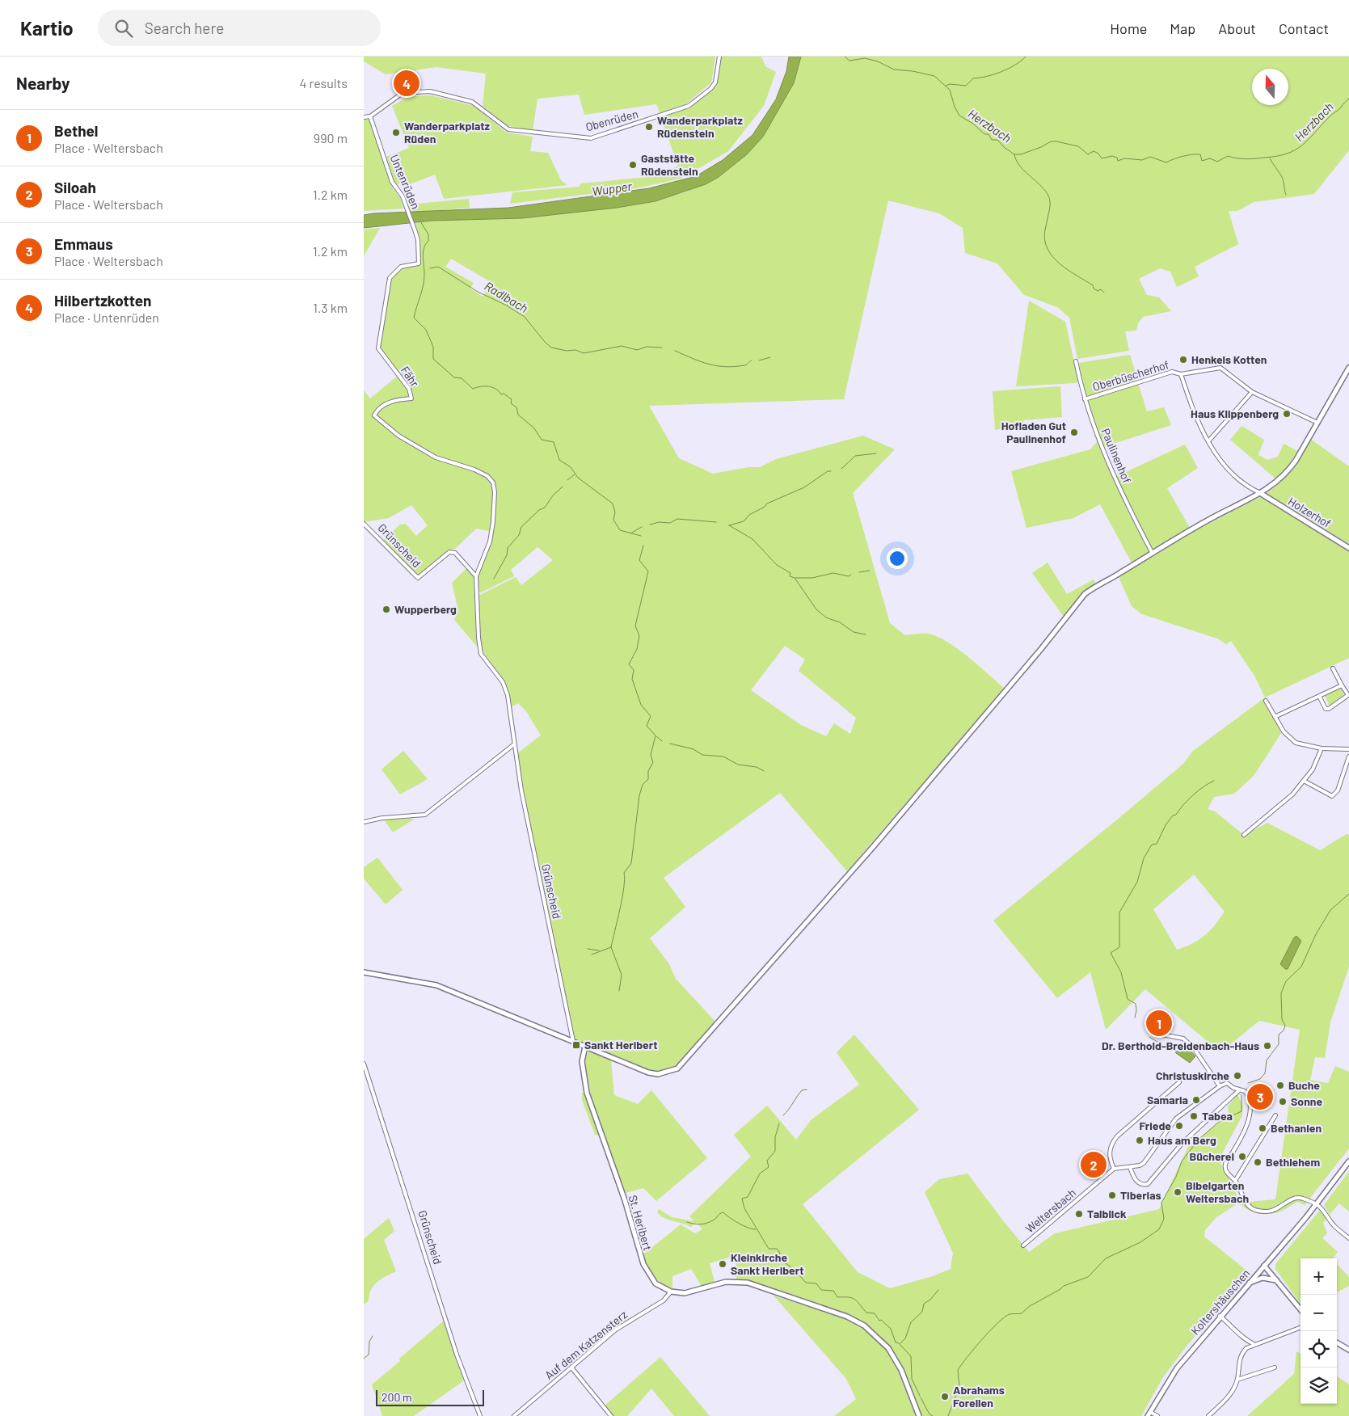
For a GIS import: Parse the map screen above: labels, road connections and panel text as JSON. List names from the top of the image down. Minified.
{"streets":{"street":["Obenrüden","Untenrüden","Oberbüscherhof","Fähr","Paulinenhof","Holzerhof","Grünscheid","Weltersbach","St. Heribert","Koltershäuschen","Auf dem Katzensterz"]},"crossings":[["Obenrüden","Untenrüden"],["Untenrüden","Fähr"],["Oberbüscherhof","Paulinenhof"],["Oberbüscherhof","Holzerhof"],["Fähr","Grünscheid"],["St. Heribert","Auf dem Katzensterz"]],"water":["Herzbach","Wupper","Radlbach"],"places":{"other":["Wanderparkplatz Rüdenstein","Wanderparkplatz Rüden","Gaststätte Rüdenstein","Henkels Kotten","Haus Klippenberg","Hofladen Gut Paulinenhof","Wupperberg","Dr. Berthold-Breidenbach-Haus","Christuskirche","Buche","Samaria","Sonne","Tabea","Friede","Bethanien","Haus am Berg","Bücherei","Bethlehem","Bibelgarten Weltersbach","Tiberias","Talblick","Kleinkirche Sankt Heribert","Abrahams Forellen"],"transit":["Sankt Heribert"]},"scale_bar":"200 m","north":"top","page":{"header":"Kartio","search":"Search here","nav":["Home","Map","About","Contact"],"heading":["Nearby","4 results"],"pins":["4","1","3","2"],"list":[{"mark":"1","name":"Bethel","note":"Place · Weltersbach","value":"990 m"},{"mark":"2","name":"Siloah","note":"Place · Weltersbach","value":"1.2 km"},{"mark":"3","name":"Emmaus","note":"Place · Weltersbach","value":"1.2 km"},{"mark":"4","name":"Hilbertzkotten","note":"Place · Untenrüden","value":"1.3 km"}],"map_buttons":["+","−"],"scale":"200 m"}}
